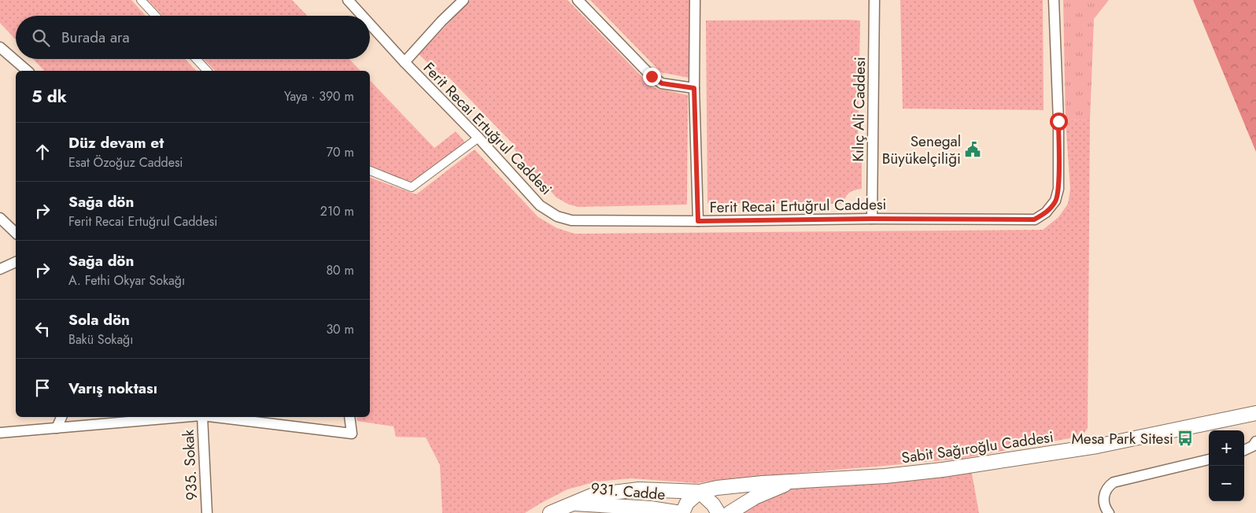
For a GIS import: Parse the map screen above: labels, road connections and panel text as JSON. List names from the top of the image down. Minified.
{"streets":{"main road":["Sabit Sağıroğlu Caddesi","931. Cadde"],"street":["Kılıç Ali Caddesi","Ferit Recai Ertuğrul Caddesi","935. Sokak"]},"crossings":[["Kılıç Ali Caddesi","Ferit Recai Ertuğrul Caddesi"],["Sabit Sağıroğlu Caddesi","931. Cadde"]],"places":{"public building":["Senegal Büyükelçiliği"],"bus stop":["Mesa Park Sitesi"]},"page":{"search":"Burada ara","heading":["5 dk","Yaya · 390 m"],"list":[["Düz devam et","Esat Özoğuz Caddesi","70 m"],["Sağa dön","Ferit Recai Ertuğrul Caddesi","210 m"],["Sağa dön","A. Fethi Okyar Sokağı","80 m"],["Sola dön","Bakü Sokağı","30 m"],"Varış noktası"],"map_buttons":["+","−"]}}
